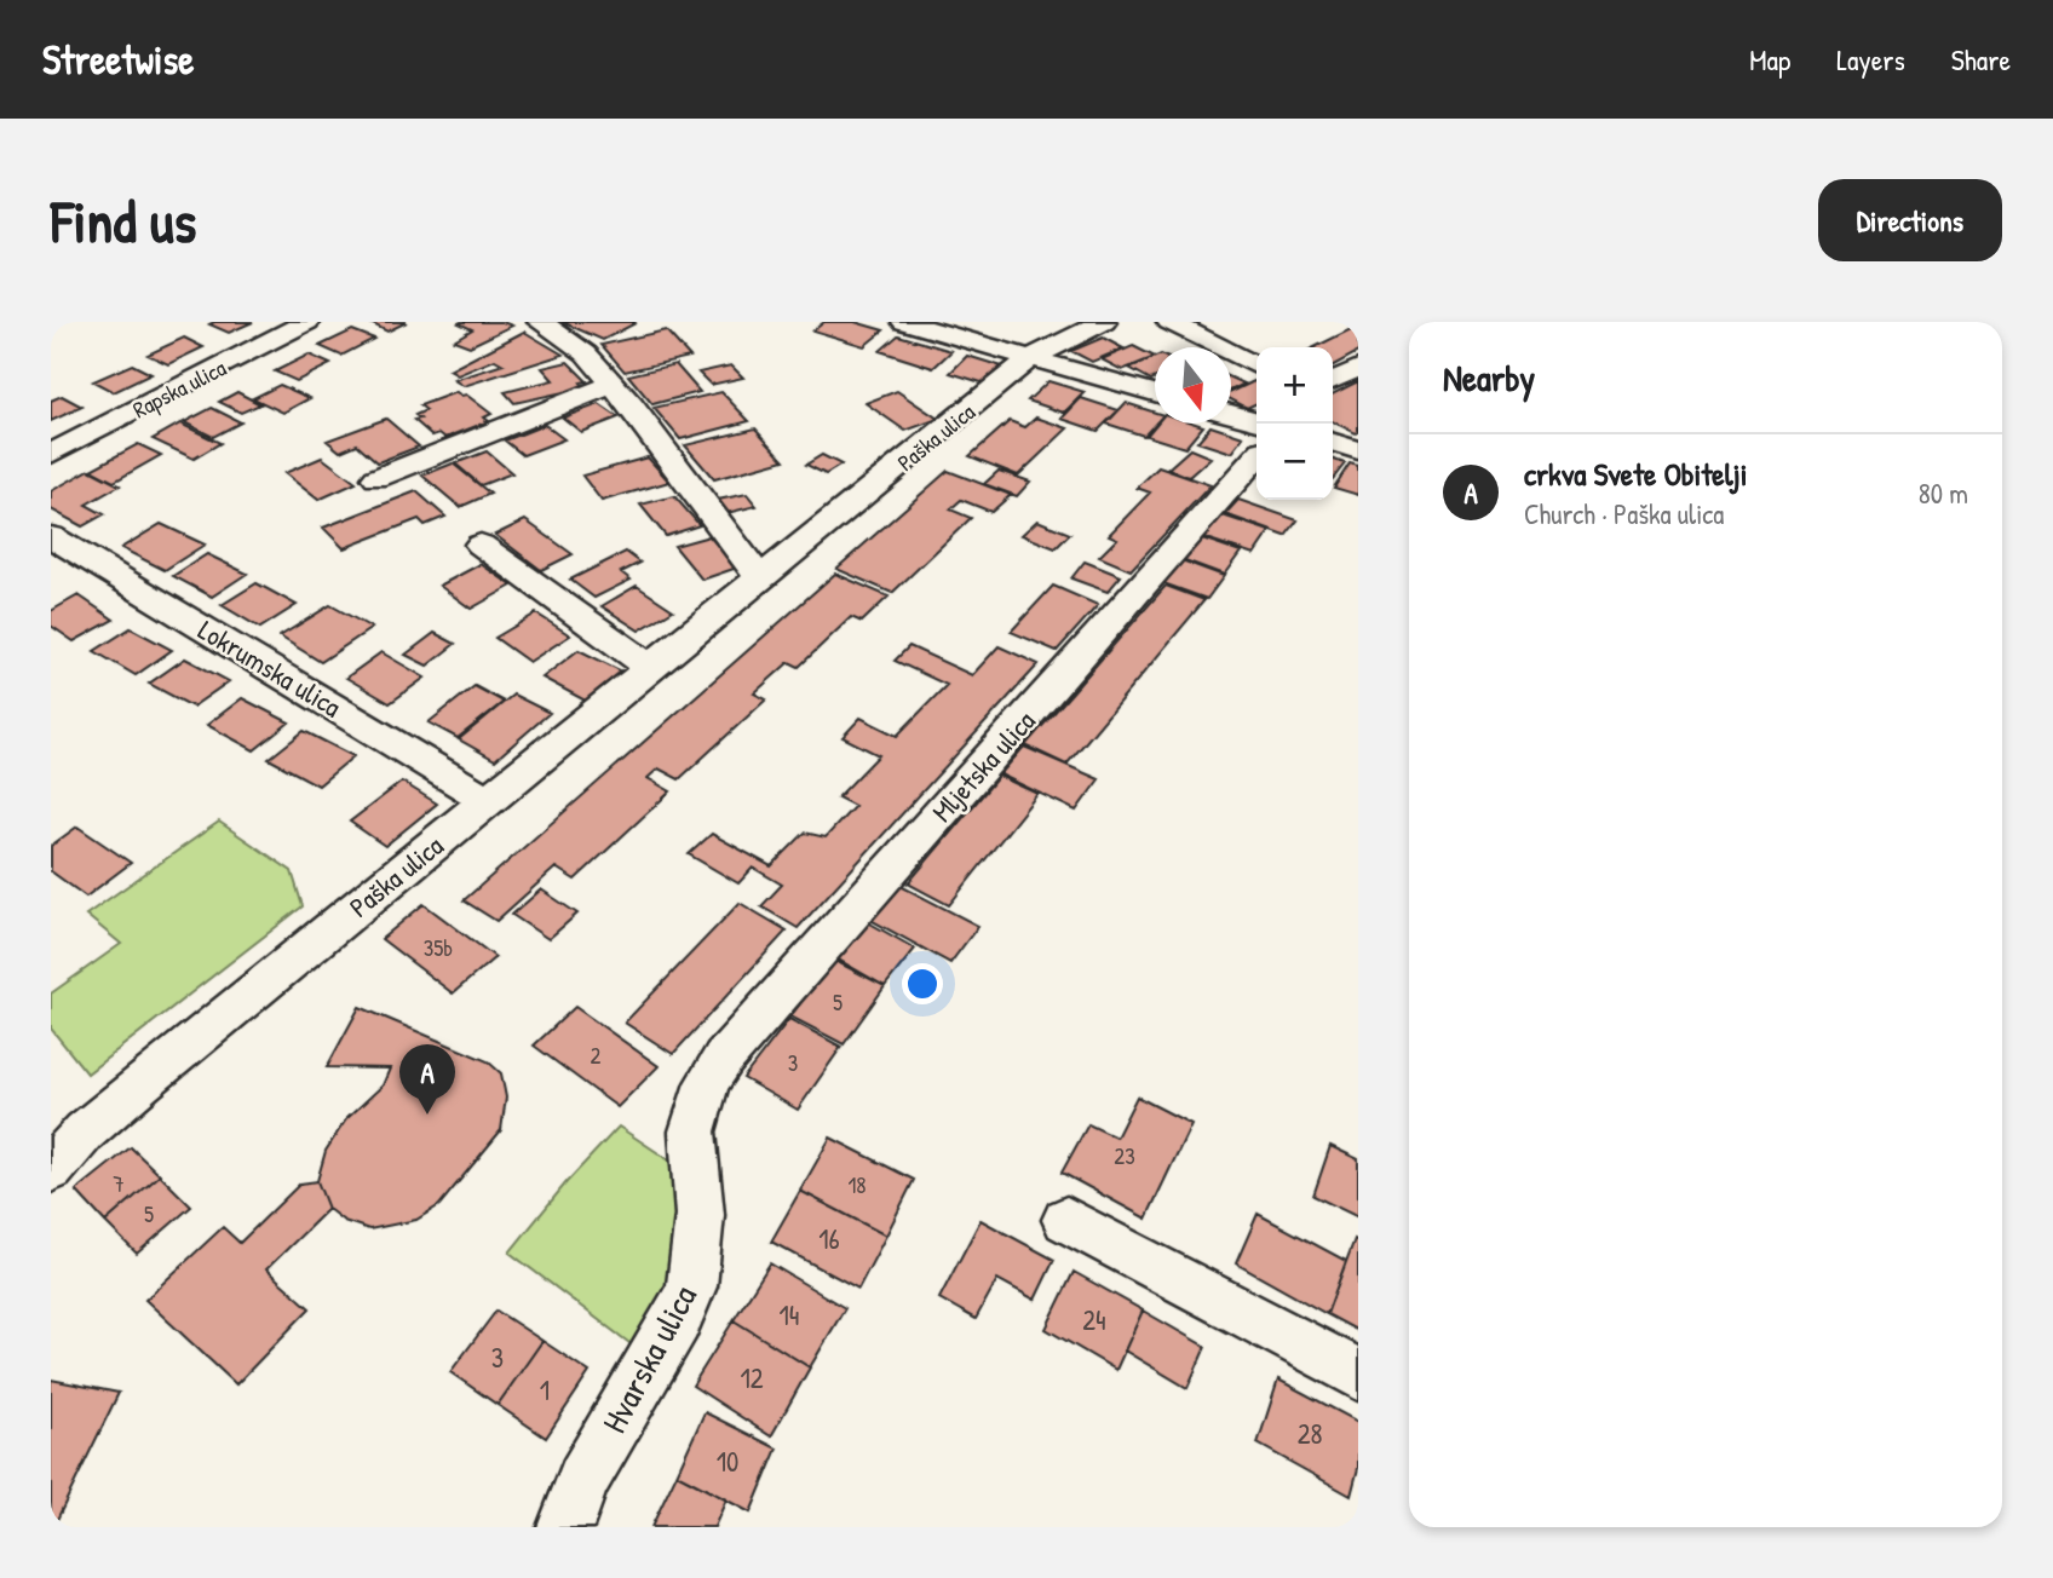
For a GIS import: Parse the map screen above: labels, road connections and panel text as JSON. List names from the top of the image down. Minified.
{"streets":{"street":["Rapska ulica","Paška ulica","Lokrumska ulica","Mljetska ulica","Hvarska ulica"]},"crossings":[["Paška ulica","Lokrumska ulica"],["Mljetska ulica","Hvarska ulica"]],"house_numbers":["35b","5","2","3","23","7","18","5","16","14","24","3","12","1","28","10"],"north":"bottom","page":{"header":"Streetwise","nav":["Map","Layers","Share"],"buttons":"Directions","title":"Find us","heading":"Nearby","map_buttons":["+","−"],"list":[{"mark":"A","name":"crkva Svete Obitelji","note":"Church · Paška ulica","value":"80 m"}],"pins":"A"}}
